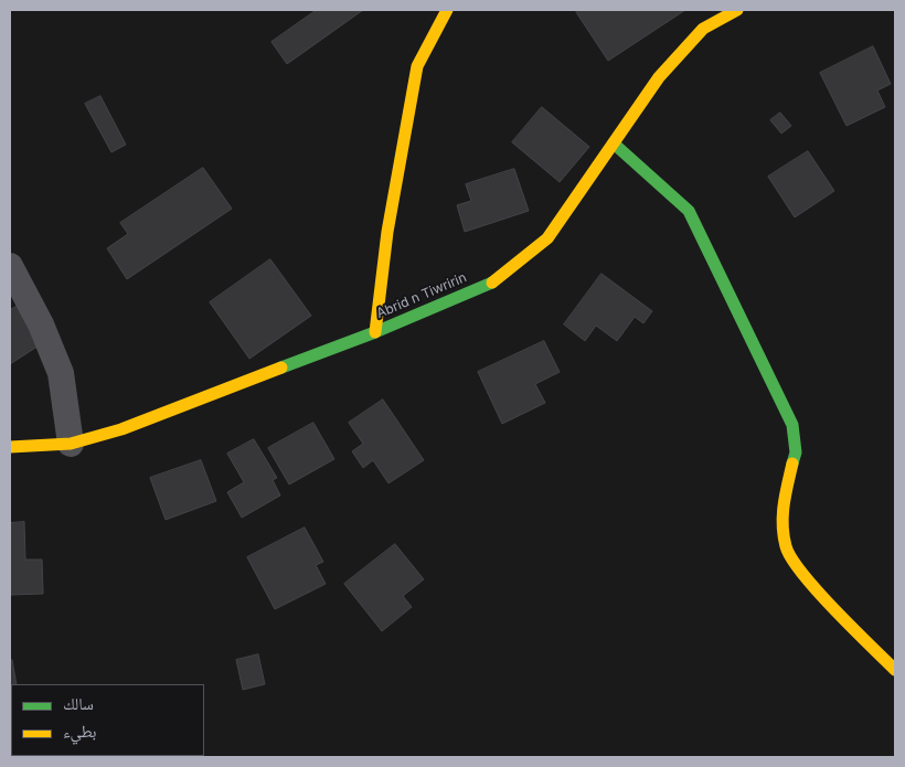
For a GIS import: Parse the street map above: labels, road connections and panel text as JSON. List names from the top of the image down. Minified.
{"streets":{"street":["Abrid n Tiwririn"]},"legend":["سالك","بطيء"]}
